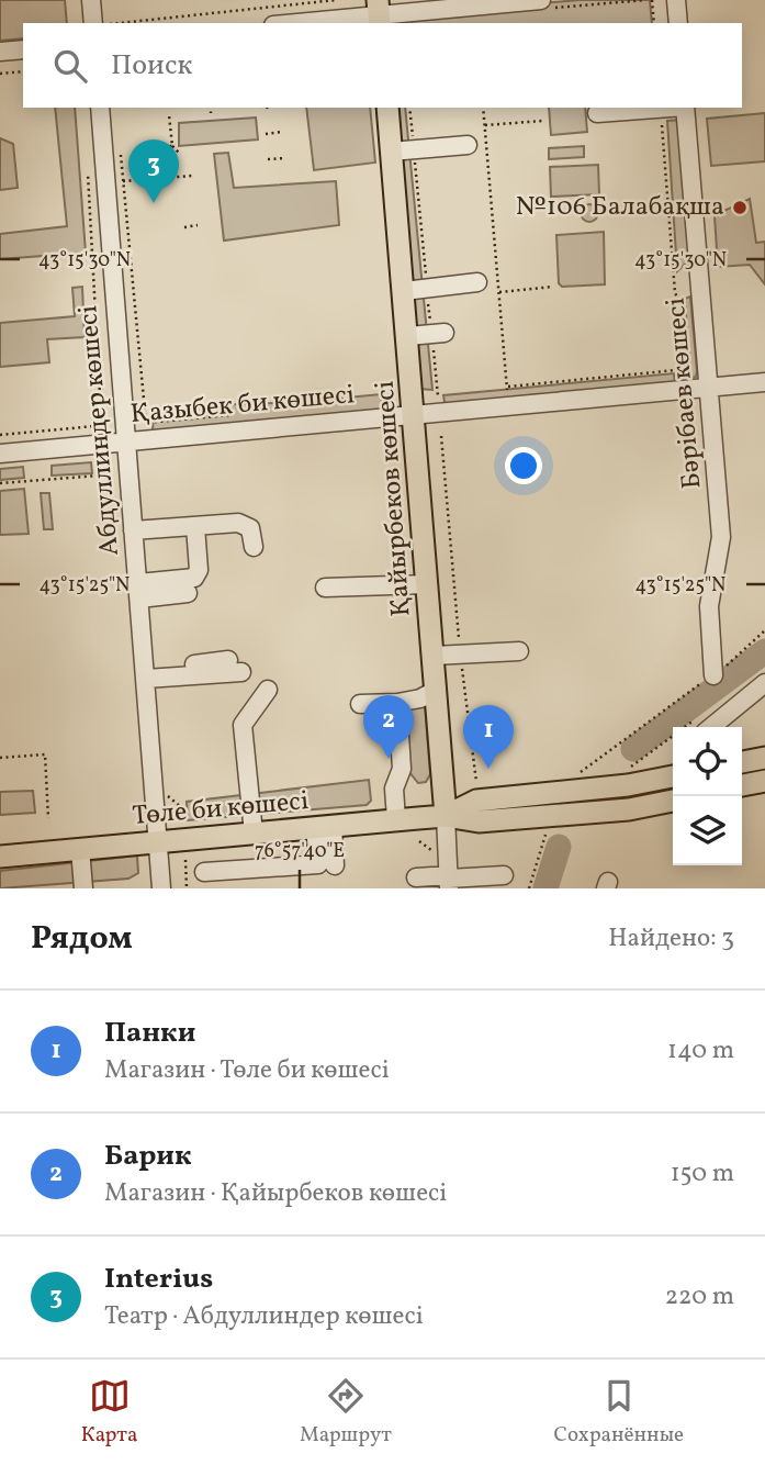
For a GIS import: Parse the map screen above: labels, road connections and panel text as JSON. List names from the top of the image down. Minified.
{"streets":{"main road":["Қайырбеков көшесі","Төле би көшесі"],"street":["Бәрібаев көшесі","Қазыбек би көшесі","Абдуллиндер көшесі"]},"crossings":[["Бәрібаев көшесі","Қазыбек би көшесі"],["Қазыбек би көшесі","Абдуллиндер көшесі"],["Қазыбек би көшесі","Қайырбеков көшесі"],["Абдуллиндер көшесі","Төле би көшесі"],["Қайырбеков көшесі","Төле би көшесі"]],"places":["№106 Балабақша"],"page":{"search":"Поиск","pins":["3","2","1"],"heading":["Рядом","Найдено: 3"],"list":[{"mark":"1","name":"Панки","note":"Магазин · Төле би көшесі","value":"140 m"},{"mark":"2","name":"Барик","note":"Магазин · Қайырбеков көшесі","value":"150 m"},{"mark":"3","name":"Interius","note":"Театр · Абдуллиндер көшесі","value":"220 m"}],"nav":["Карта","Маршрут","Сохранённые"]},"coordinates":["43°15'30\"N","43°15'25\"N","76°57'40\"E"]}
